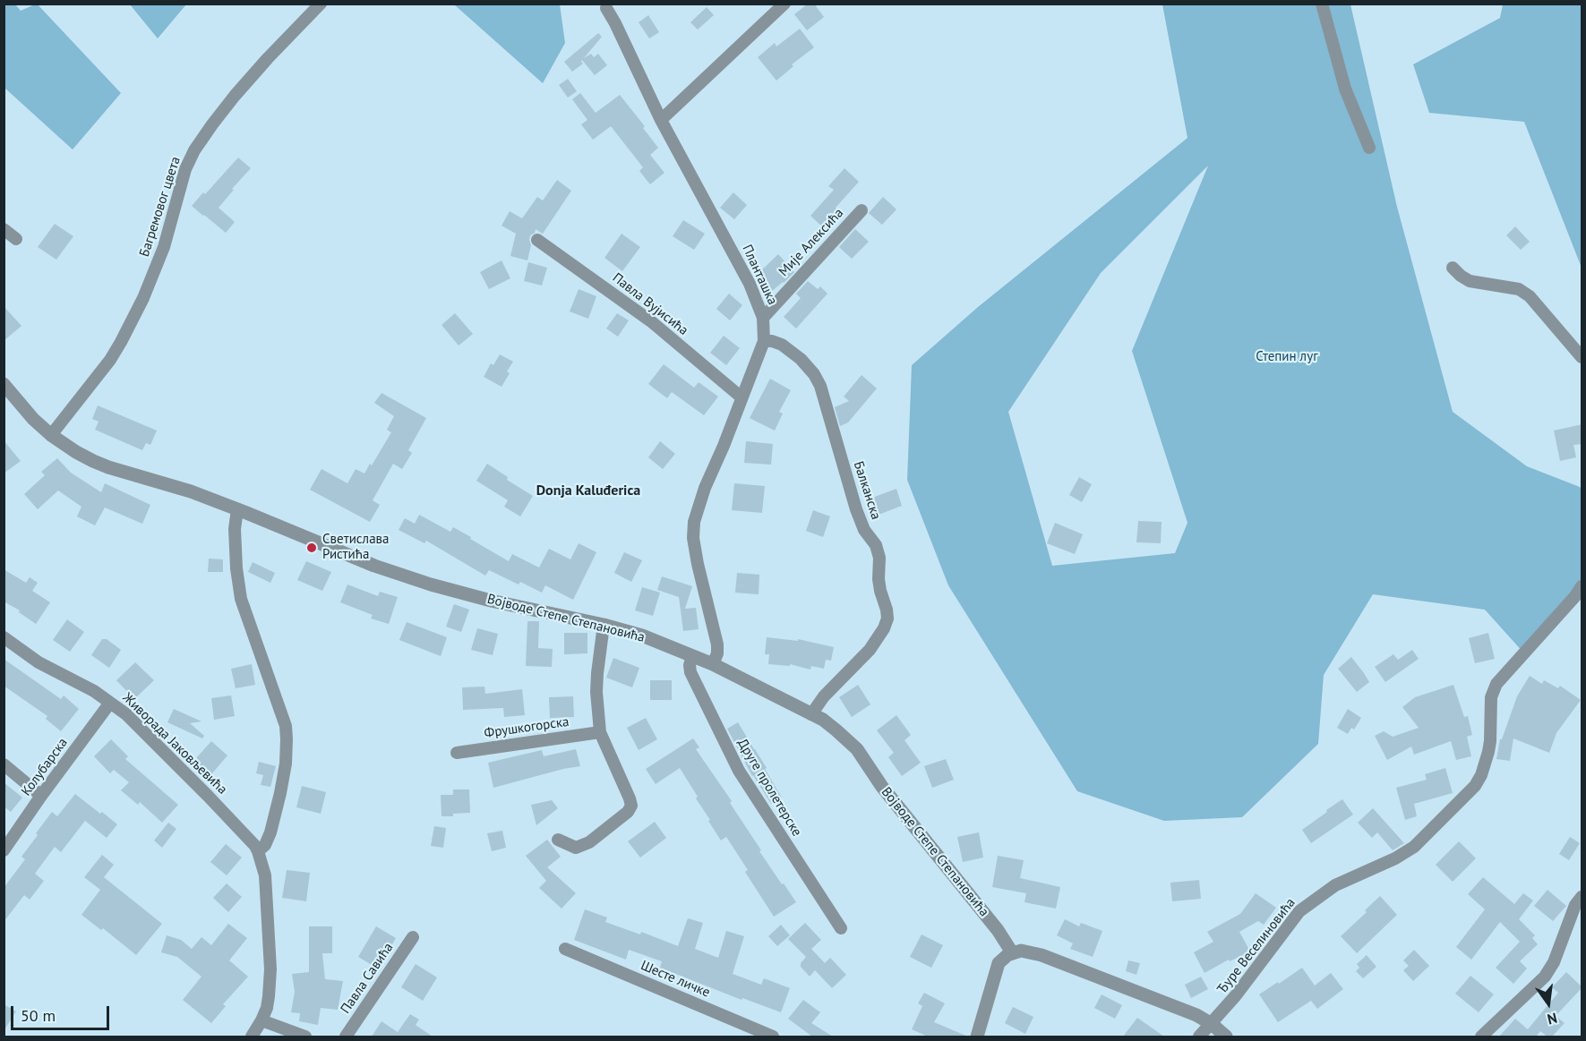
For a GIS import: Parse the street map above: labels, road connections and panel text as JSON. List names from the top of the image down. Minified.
{"streets":{"street":["Багремовог цвета","Мије Алексића","Планташка","Павла Вујисића","Балканска","Војводе Степе Степановића","Фрушкогорска","Живорада Јаковљевића","Колубарска","Друге пролетерске","Ђуре Веселиновића","Павла Савића","Шесте личке"]},"crossings":[["Багремовог цвета","Војводе Степе Степановића"],["Мије Алексића","Планташка"],["Планташка","Павла Вујисића"],["Планташка","Балканска"],["Планташка","Војводе Степе Степановића"],["Балканска","Војводе Степе Степановића"],["Војводе Степе Степановића","Друге пролетерске"],["Живорада Јаковљевића","Колубарска"]],"districts":["Donja Kaluđerica"],"parks":["Степин луг"],"places":["Светислава Ристића"],"scale_bar":"50 m","north":"bottom"}
